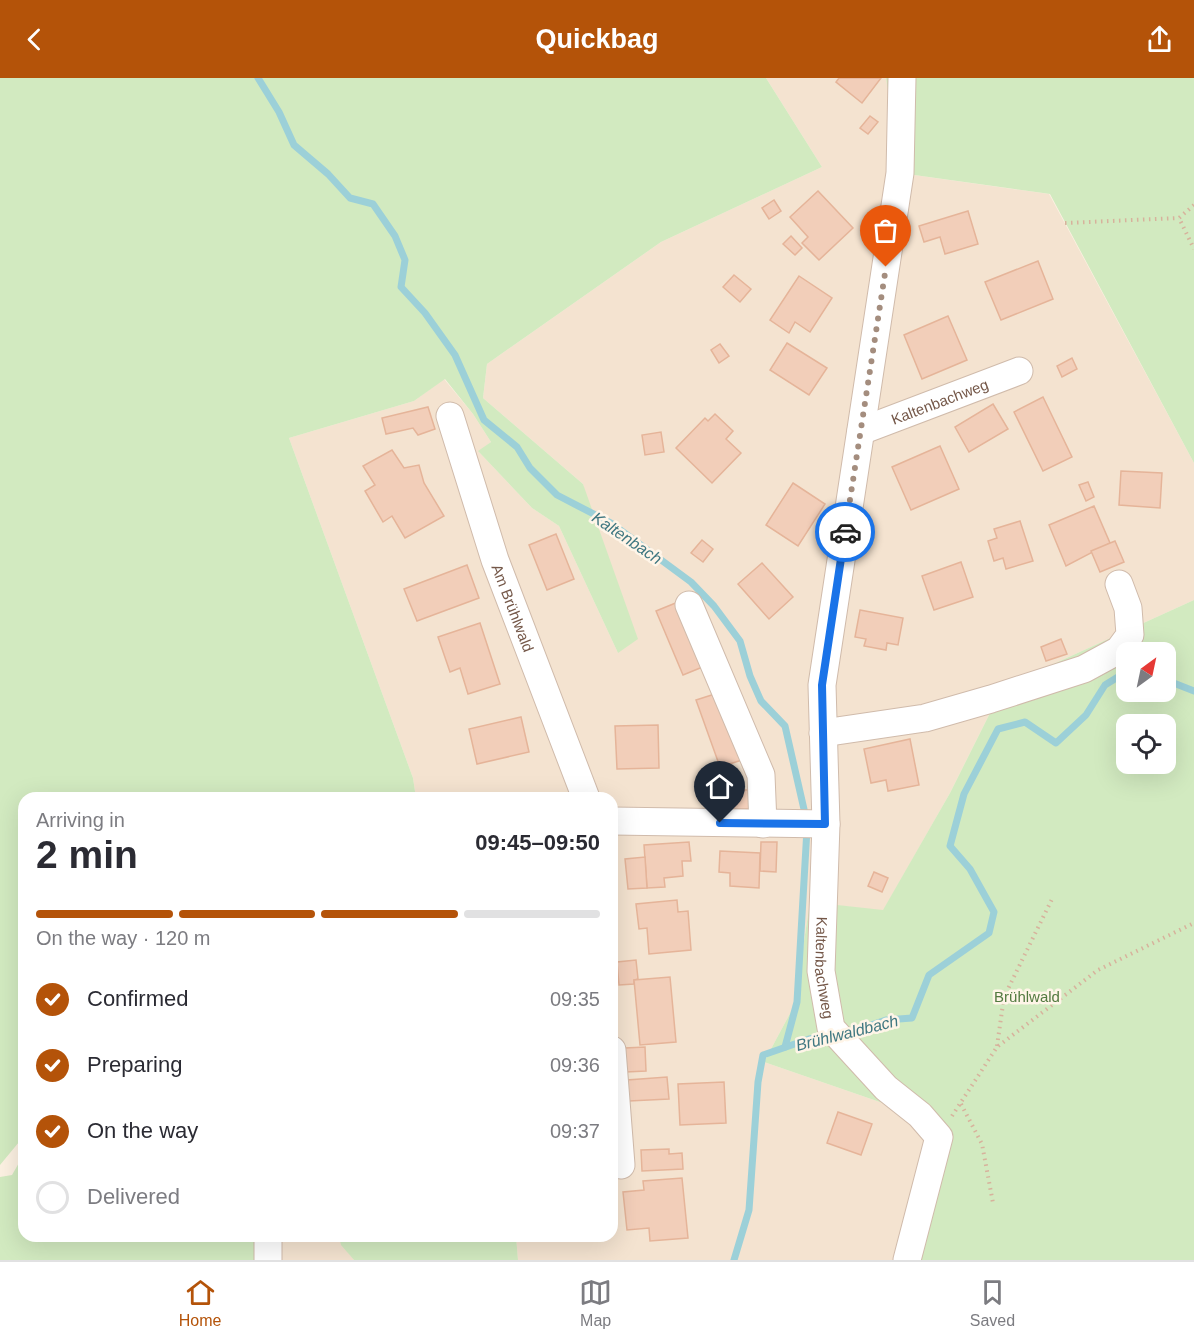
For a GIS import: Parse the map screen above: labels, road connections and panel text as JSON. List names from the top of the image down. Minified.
{"streets":{"street":["Kaltenbachweg","Am Brühlwald"]},"water":["Kaltenbach","Brühlwaldbach"],"parks":["Brühlwald"],"north":"top right","page":{"header":"Quickbag","heading":["2 min","Arriving in","09:45–09:50"],"bar":"On the way · 120 m","list":[["Confirmed","09:35"],["Preparing","09:36"],["On the way","09:37"],"Delivered"],"tabs":["Home","Map","Saved"]}}
